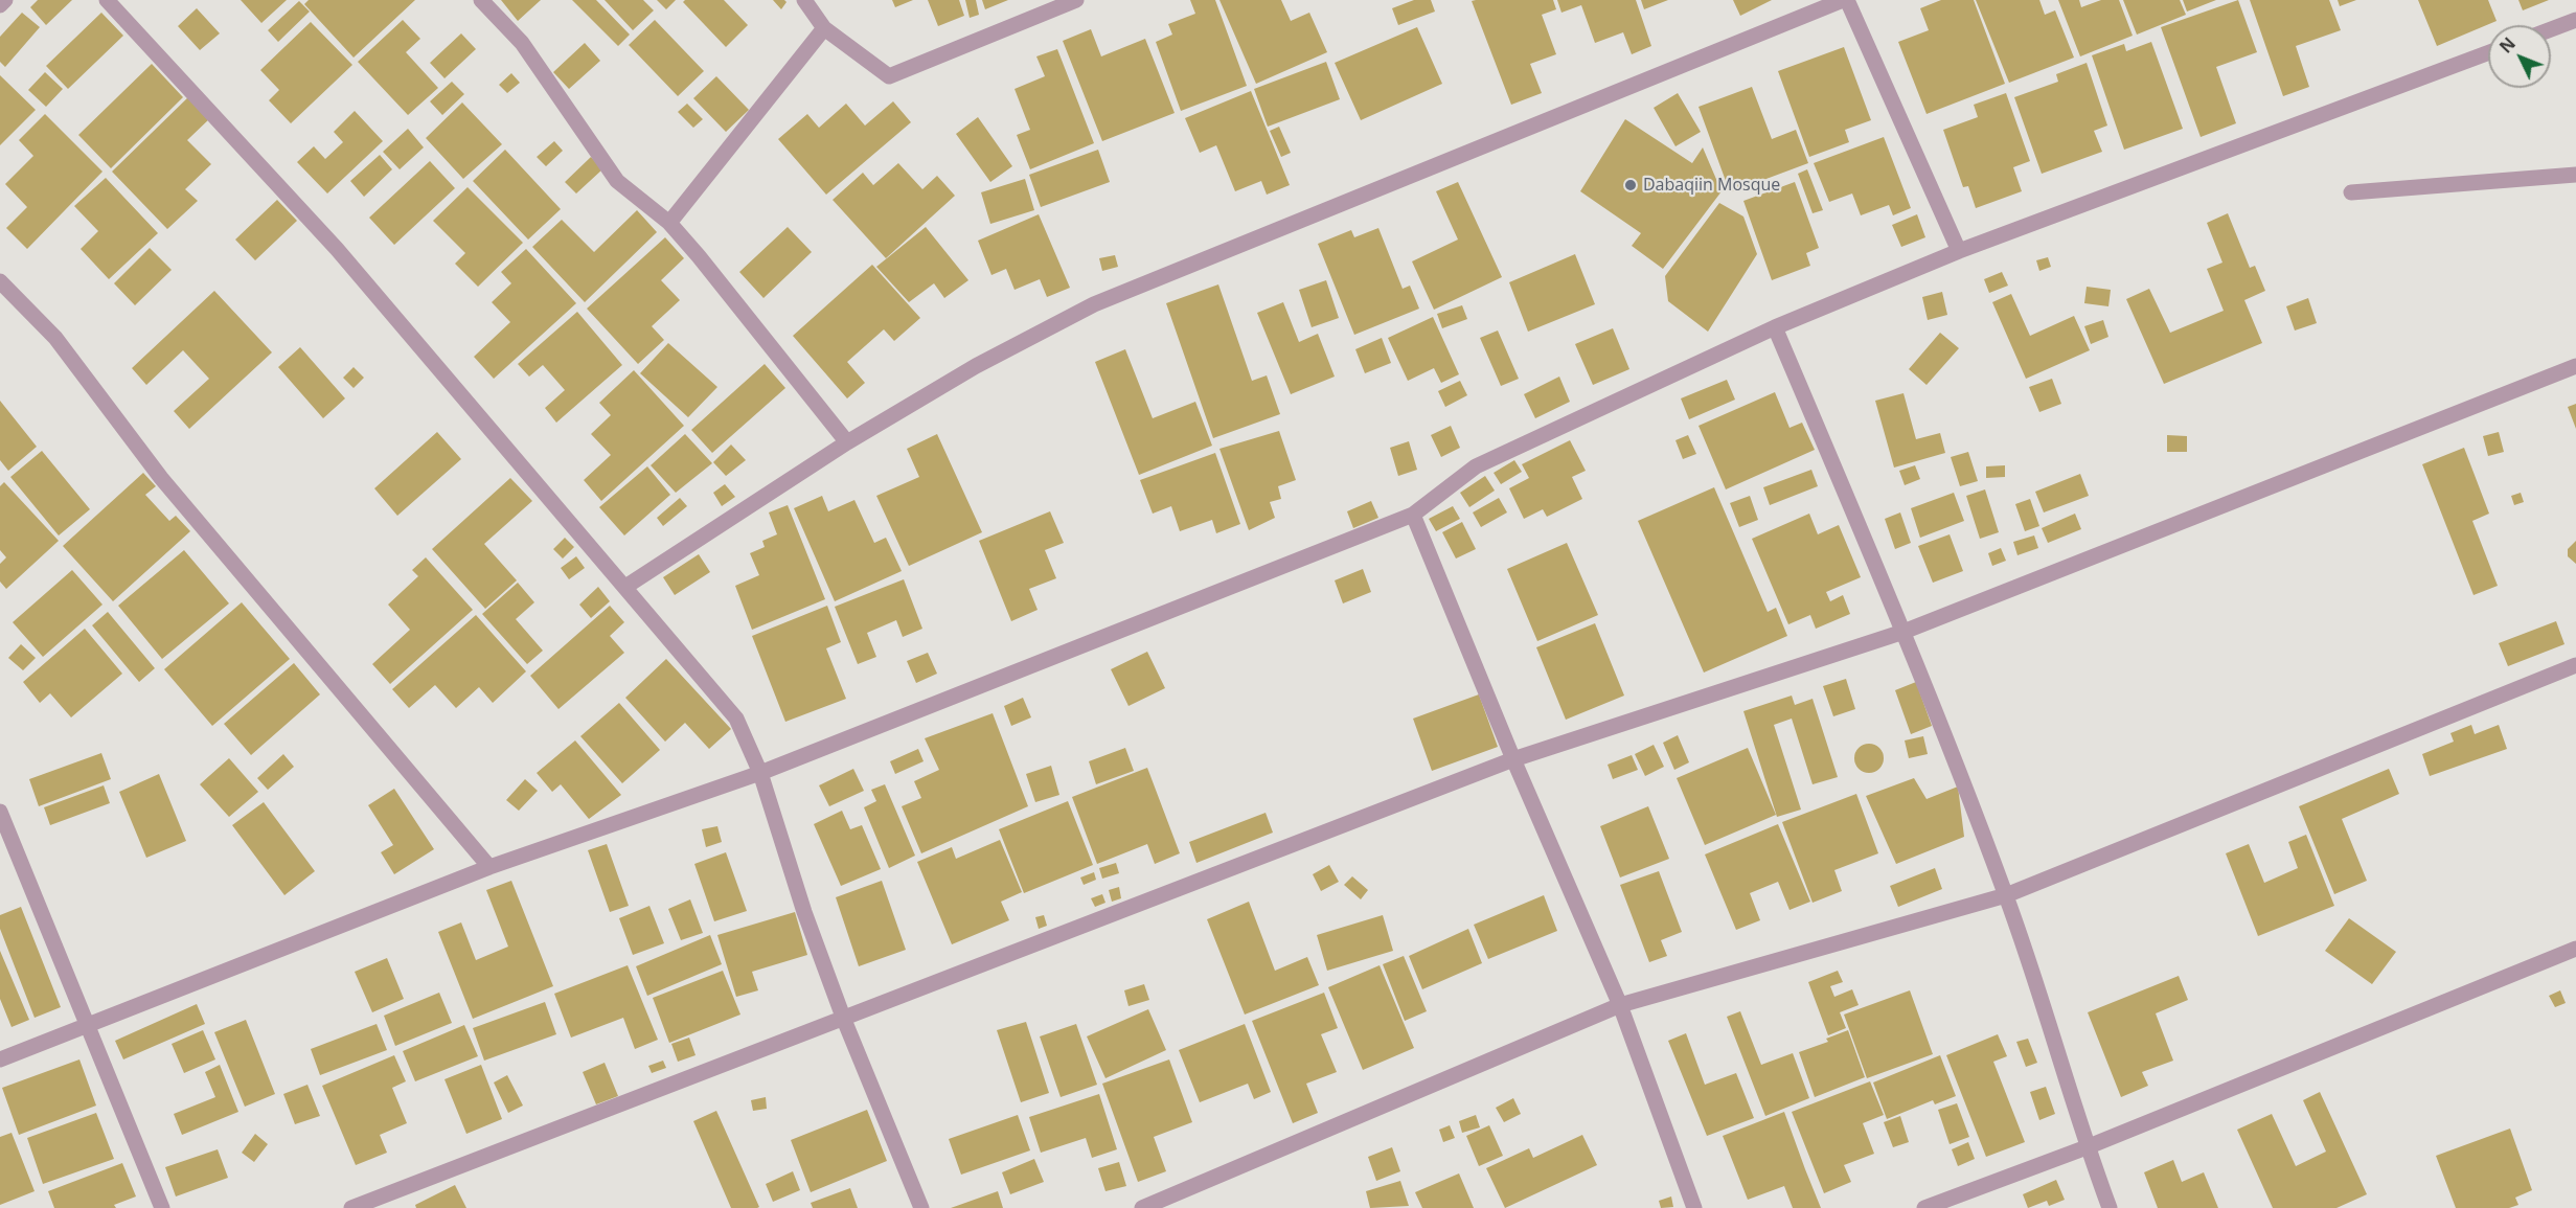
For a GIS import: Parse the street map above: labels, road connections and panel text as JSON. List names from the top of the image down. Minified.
{"places":["Dabaqiin Mosque"],"north":"top left"}
